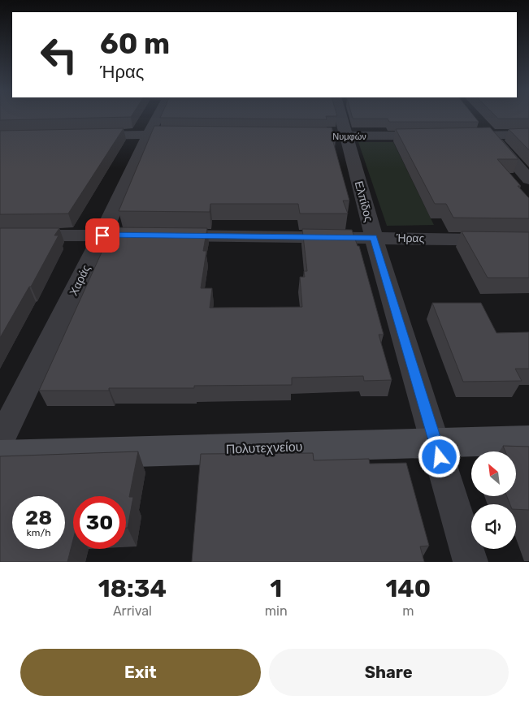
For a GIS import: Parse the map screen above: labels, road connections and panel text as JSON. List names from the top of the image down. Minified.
{"streets":{"street":["Νυμφών","Ελπίδος","Ήρας","Χαράς","Πολυτεχνείου"]},"crossings":[["Νυμφών","Ελπίδος"],["Ελπίδος","Ήρας"],["Ελπίδος","Πολυτεχνείου"],["Ήρας","Χαράς"]],"north":"top left","page":{"turn":["60 m","Ήρας"],"speed":"28 km/h","limit":"30","eta":["18:34","Arrival","1","min","140","m"],"buttons":["Exit","Share"]}}
